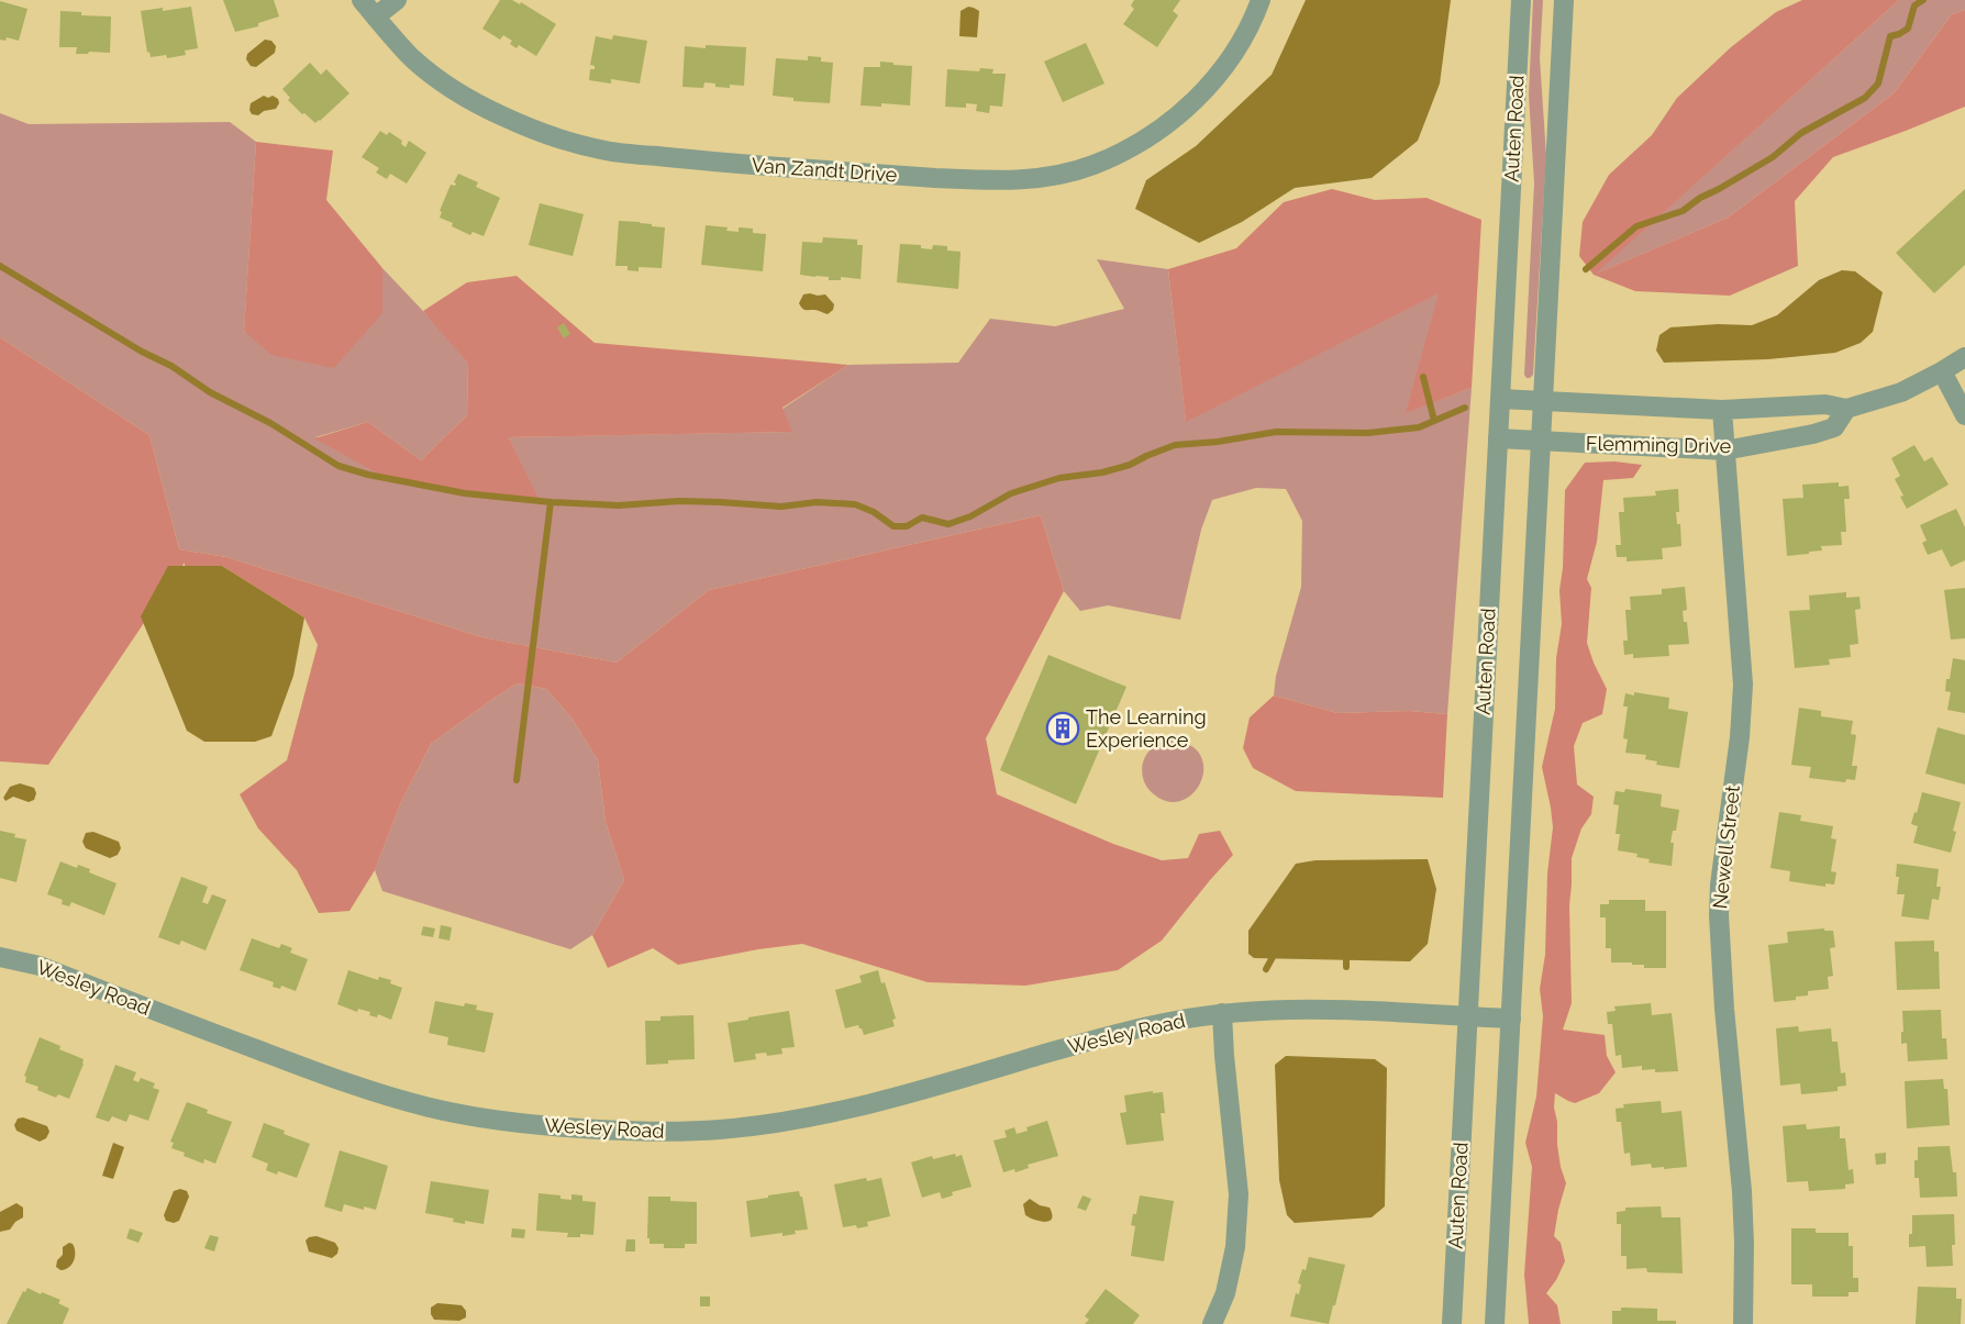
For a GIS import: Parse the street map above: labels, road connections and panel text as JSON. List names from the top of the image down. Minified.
{"streets":{"street":["Auten Road","Van Zandt Drive","Flemming Drive","Newell Street","Wesley Road"]},"crossings":[["Auten Road","Flemming Drive"],["Auten Road","Wesley Road"],["Flemming Drive","Newell Street"]],"places":{"building":["The Learning Experience"]}}
